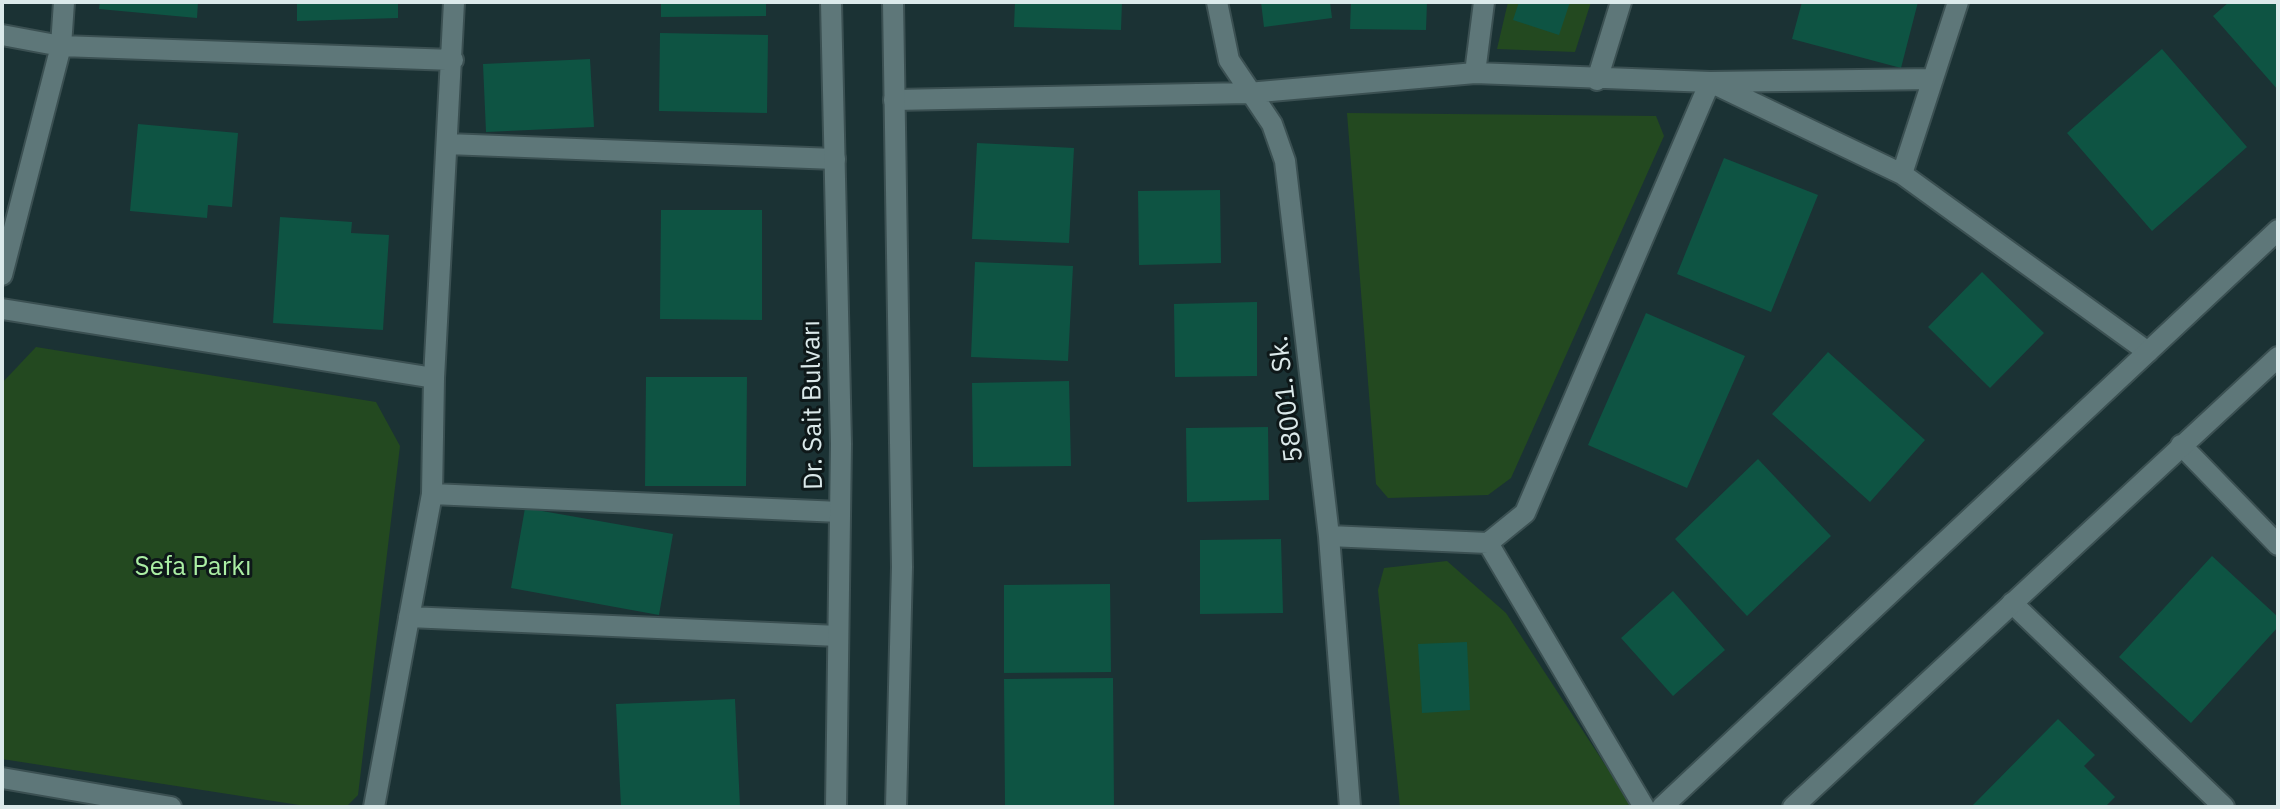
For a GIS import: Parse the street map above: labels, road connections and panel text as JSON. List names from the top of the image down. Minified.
{"streets":{"street":["58001. Sk.","Dr. Sait Bulvarı"]},"parks":["Sefa Parkı"]}
